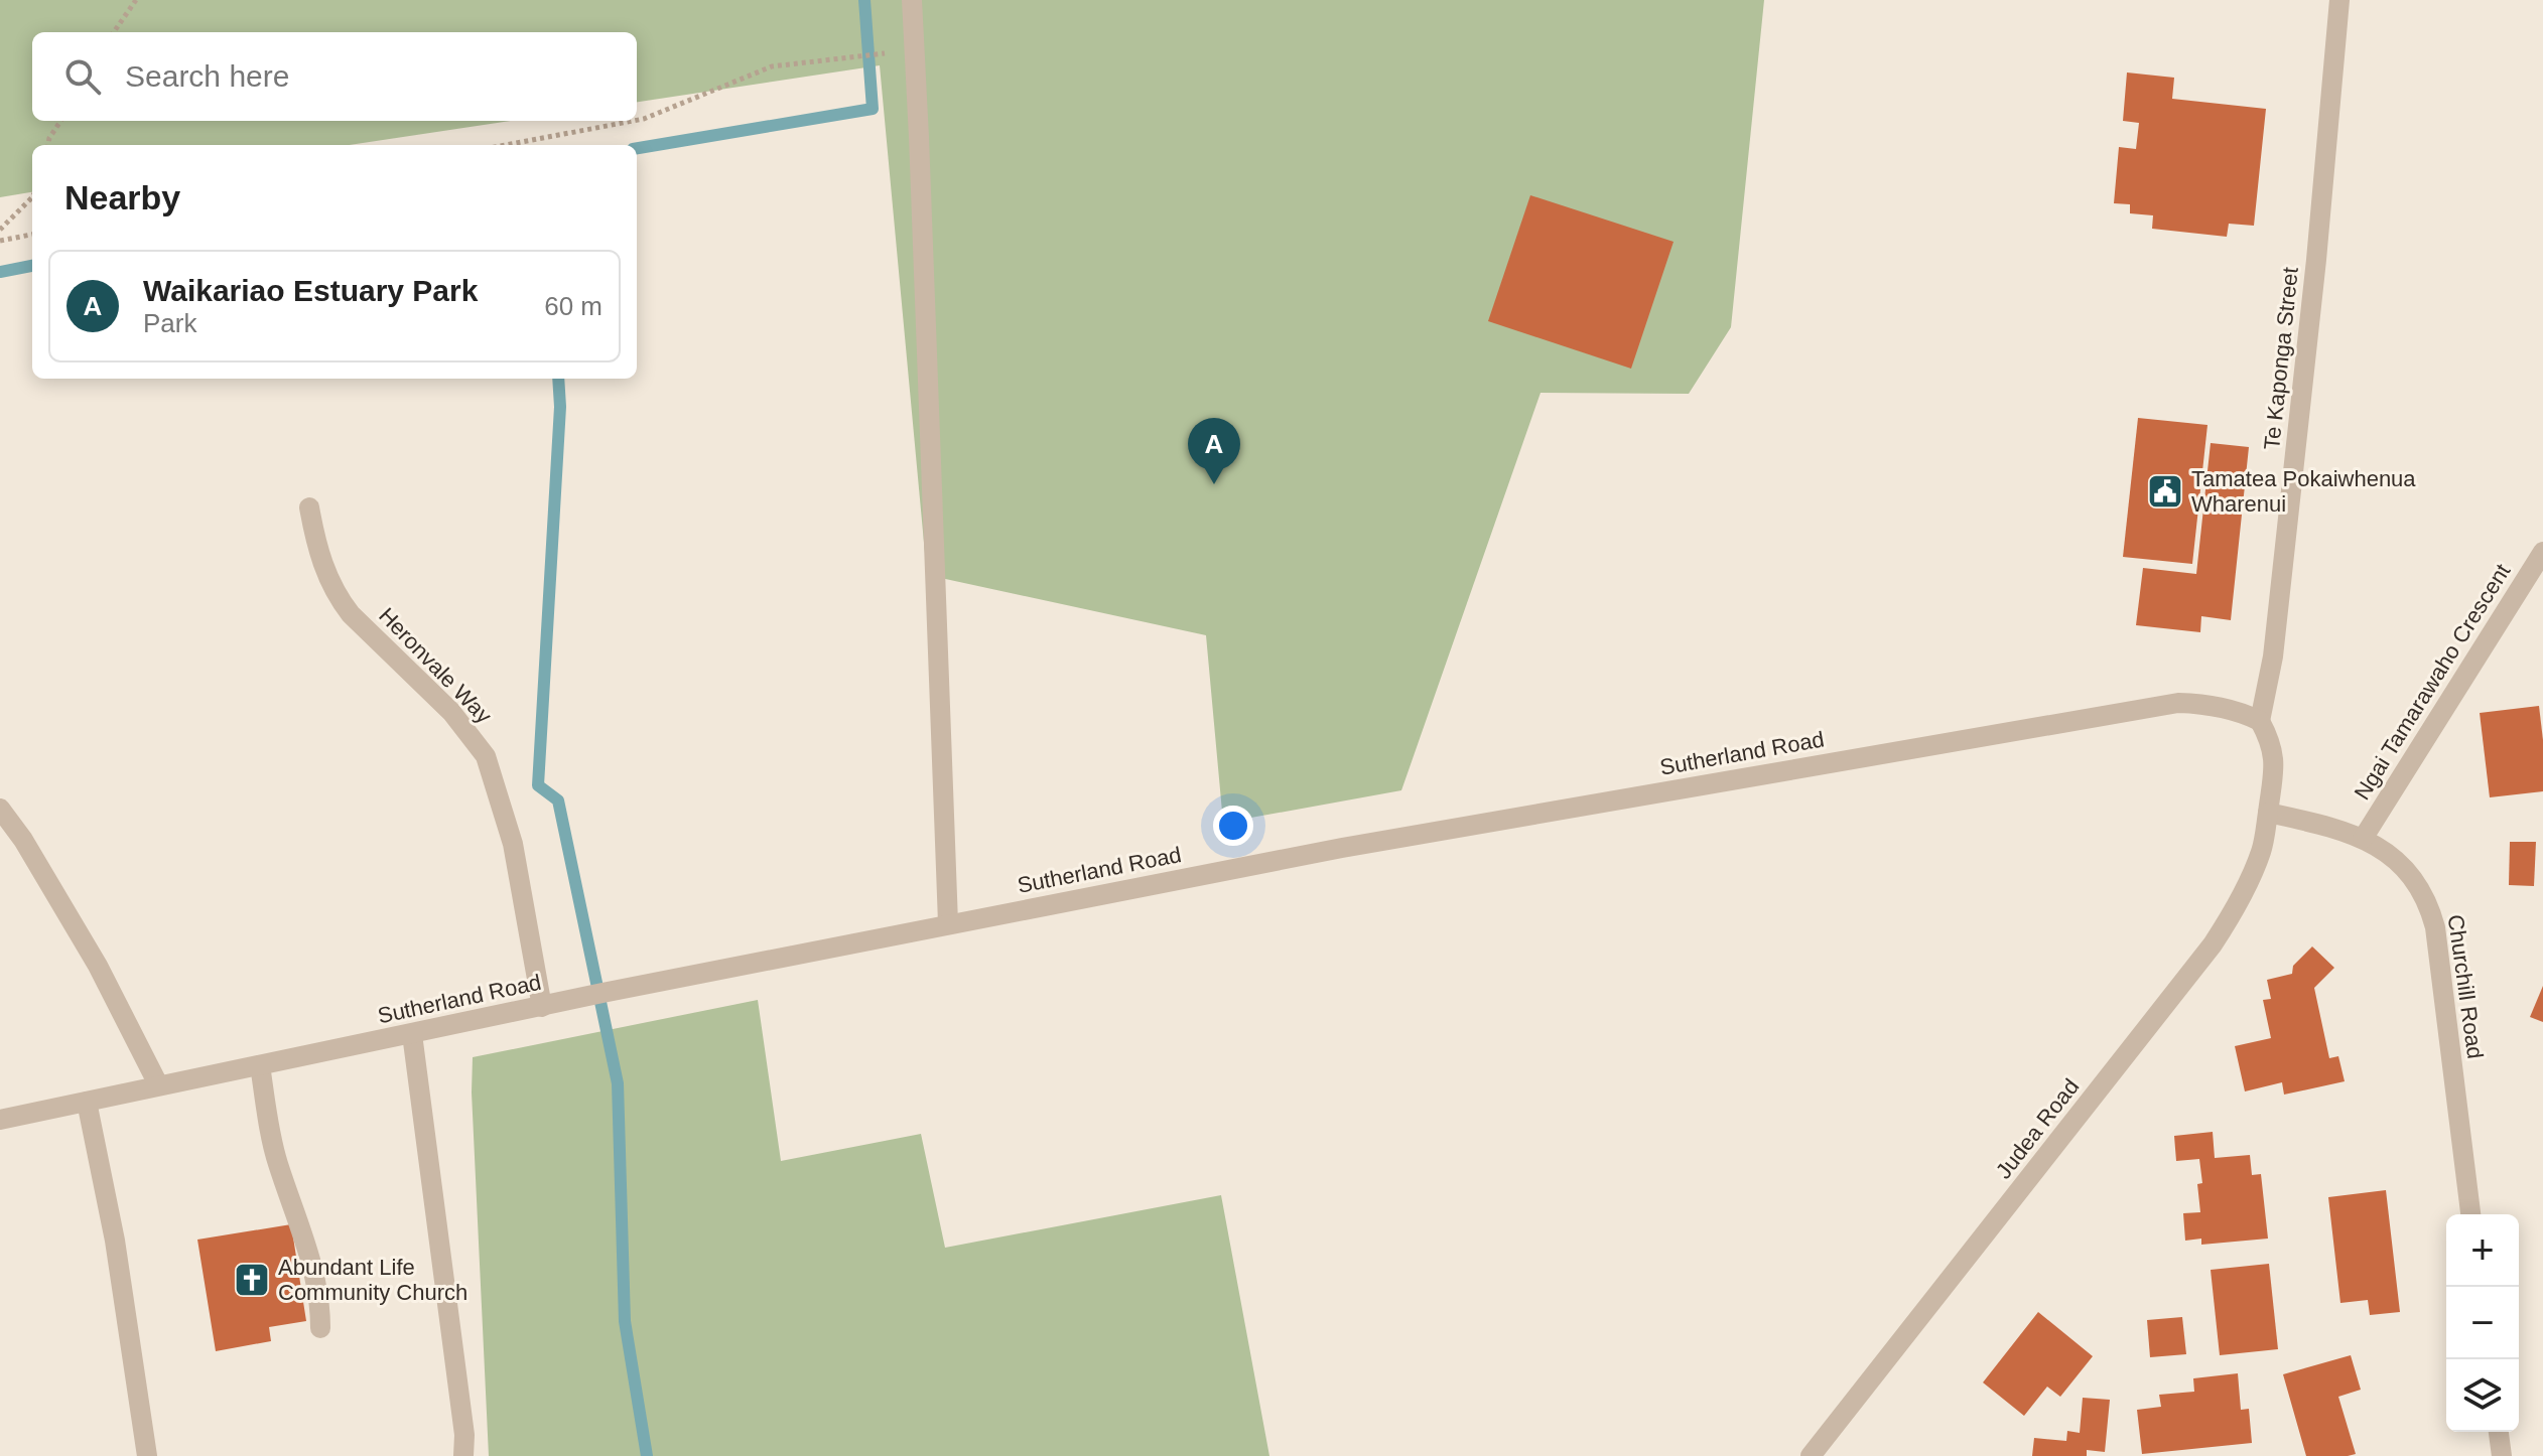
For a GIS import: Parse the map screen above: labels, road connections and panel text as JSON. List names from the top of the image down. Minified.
{"streets":{"street":["Te Kaponga Street","Heronvale Way","Ngai Tamarawaho Crescent","Sutherland Road","Churchill Road","Judea Road"]},"crossings":[["Te Kaponga Street","Sutherland Road"],["Heronvale Way","Sutherland Road"],["Ngai Tamarawaho Crescent","Churchill Road"],["Churchill Road","Judea Road"]],"places":{"public building":["Tamatea Pokaiwhenua Wharenui"],"church":["Abundant Life Community Church"]},"page":{"search":"Search here","heading":"Nearby","list":[{"mark":"A","name":"Waikariao Estuary Park","note":"Park","value":"60 m"}],"pins":"A","map_buttons":["+","−"]}}
